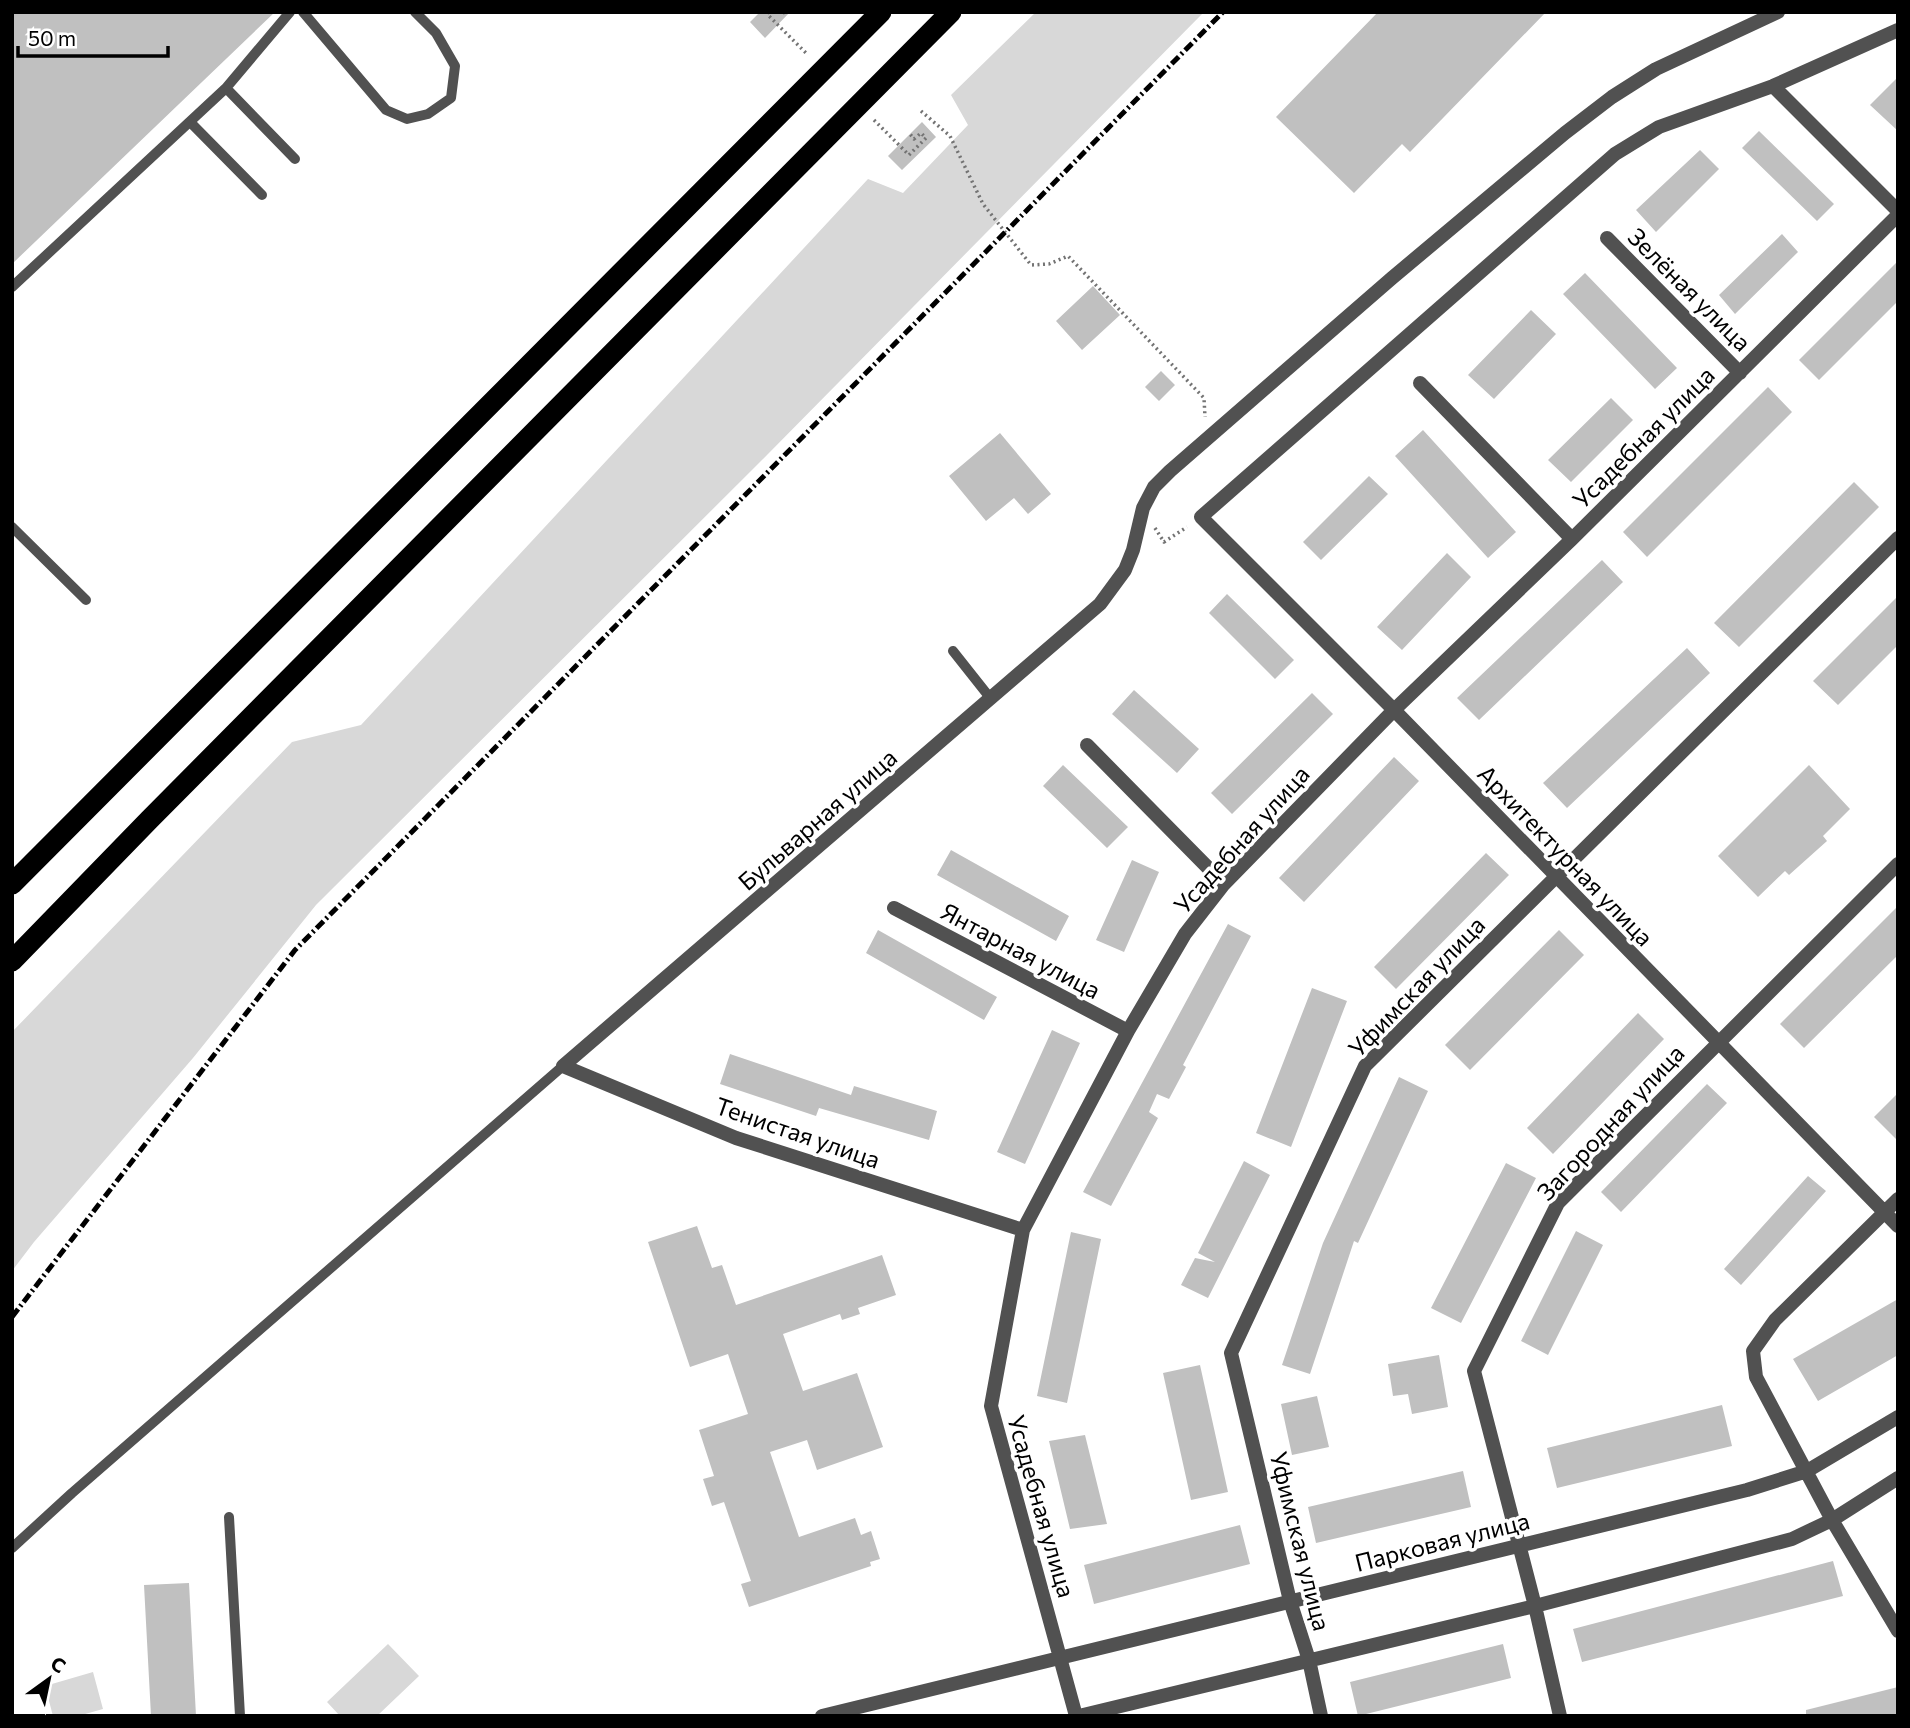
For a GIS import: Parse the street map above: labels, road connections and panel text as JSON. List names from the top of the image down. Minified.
{"streets":{"street":["Зелёная улица","Усадебная улица","Бульварная улица","Архитектурная улица","Янтарная улица","Уфимская улица","Загородная улица","Тенистая улица","Парковая улица"]},"crossings":[["Зелёная улица","Усадебная улица"],["Усадебная улица","Архитектурная улица"],["Усадебная улица","Янтарная улица"],["Усадебная улица","Тенистая улица"],["Усадебная улица","Парковая улица"],["Бульварная улица","Тенистая улица"],["Архитектурная улица","Уфимская улица"],["Архитектурная улица","Загородная улица"],["Уфимская улица","Парковая улица"],["Загородная улица","Парковая улица"]],"scale_bar":"50 m","north":"top right"}
